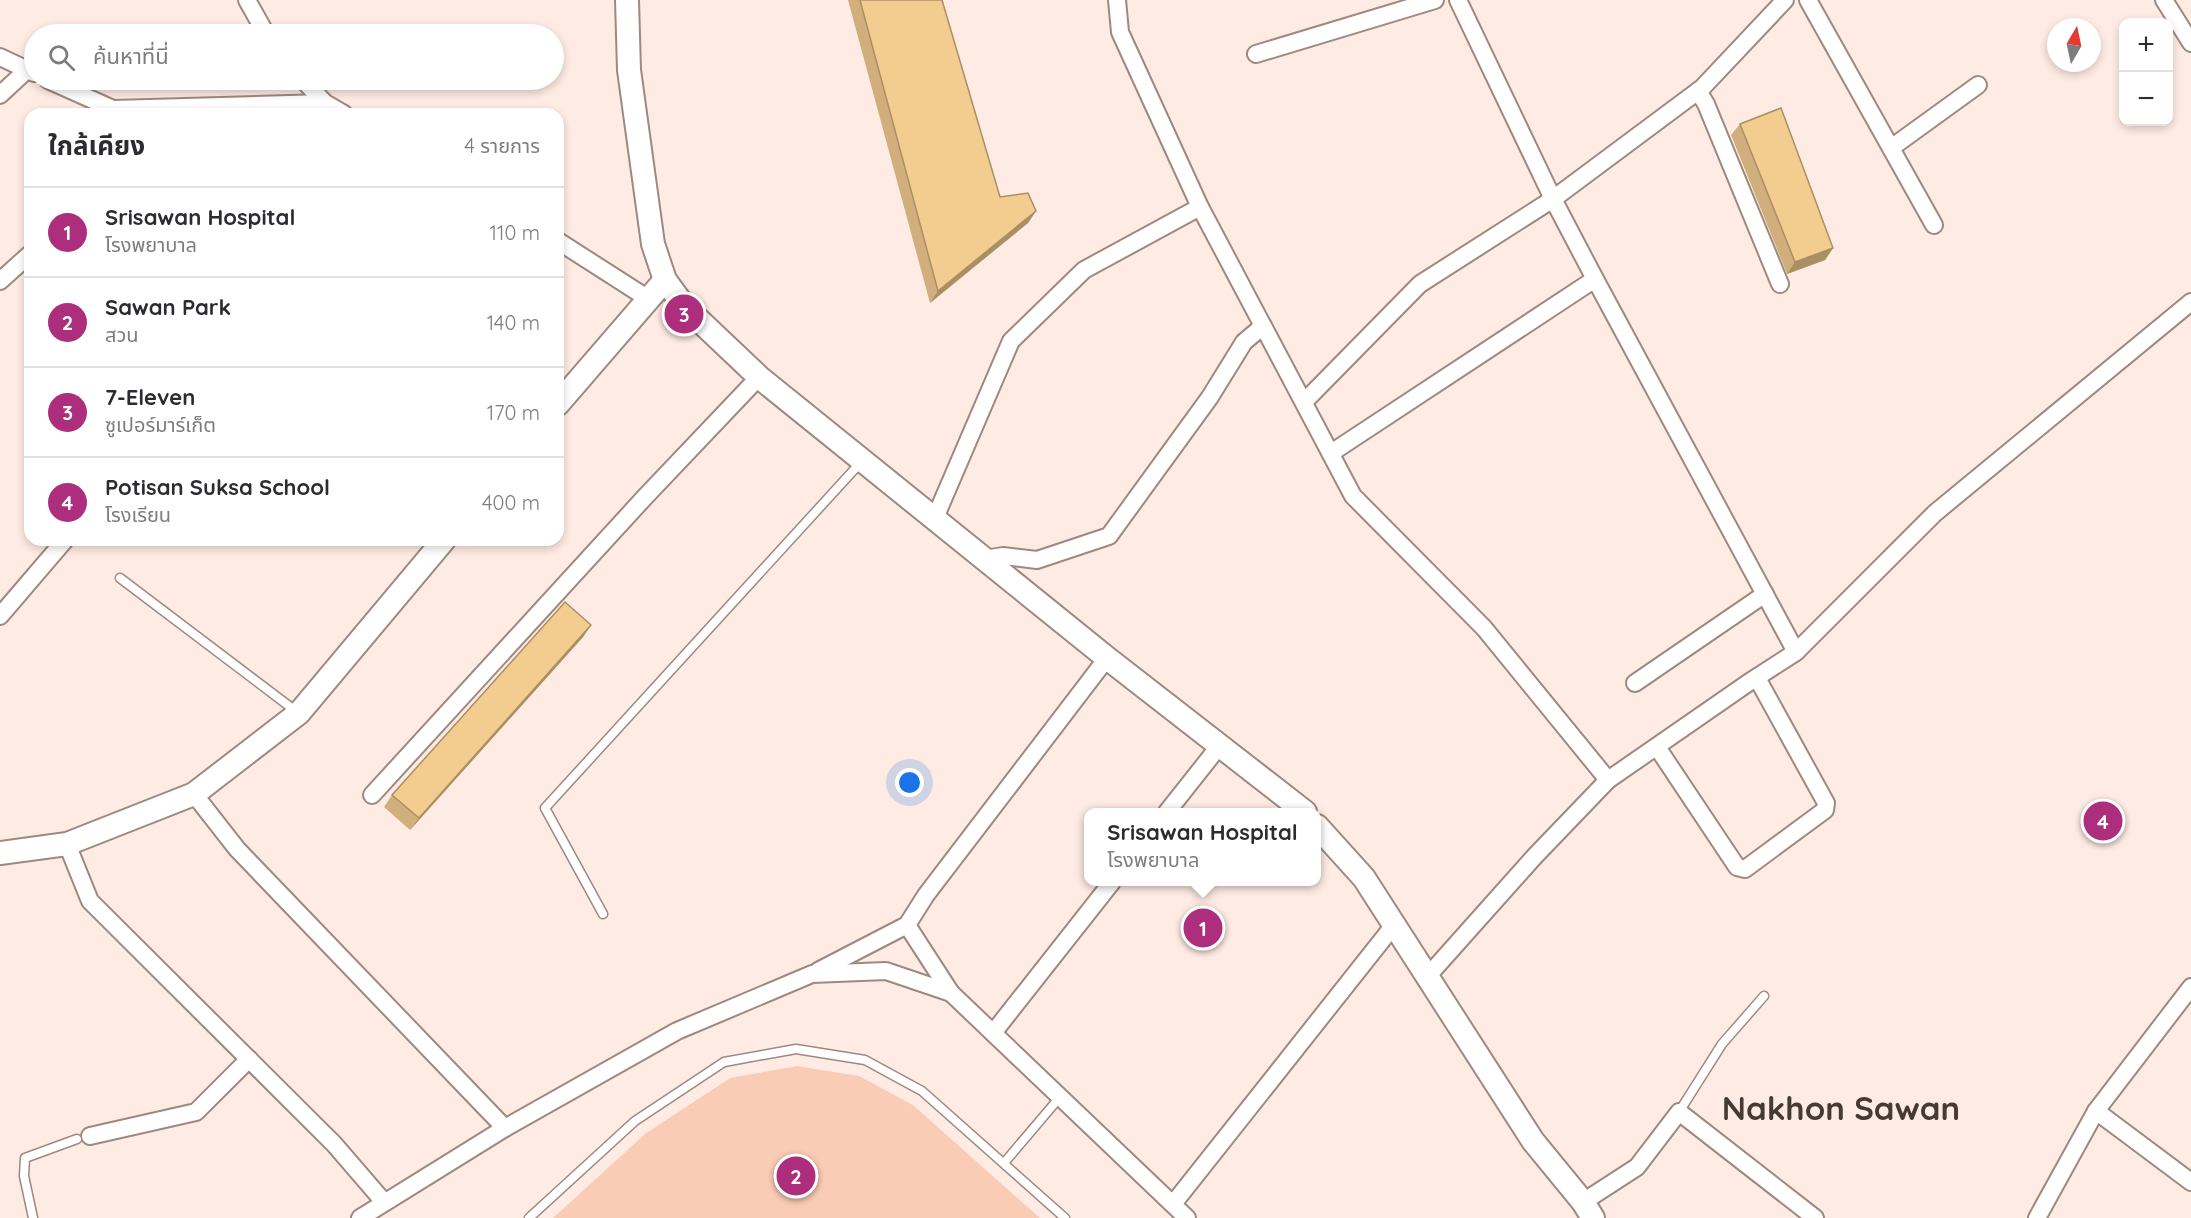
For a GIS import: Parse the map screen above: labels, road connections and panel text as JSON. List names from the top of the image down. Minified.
{"districts":["Nakhon Sawan"],"north":"top","page":{"map_buttons":["+","−"],"search":"ค้นหาที่นี่","heading":["ใกล้เคียง","4 รายการ"],"list":[{"mark":"1","name":"Srisawan Hospital","note":"โรงพยาบาล","value":"110 m"},{"mark":"2","name":"Sawan Park","note":"สวน","value":"140 m"},{"mark":"3","name":"7-Eleven","note":"ซูเปอร์มาร์เก็ต","value":"170 m"},{"mark":"4","name":"Potisan Suksa School","note":"โรงเรียน","value":"400 m"}],"pins":["3","4","1","2"],"popup":["Srisawan Hospital","โรงพยาบาล"]}}
